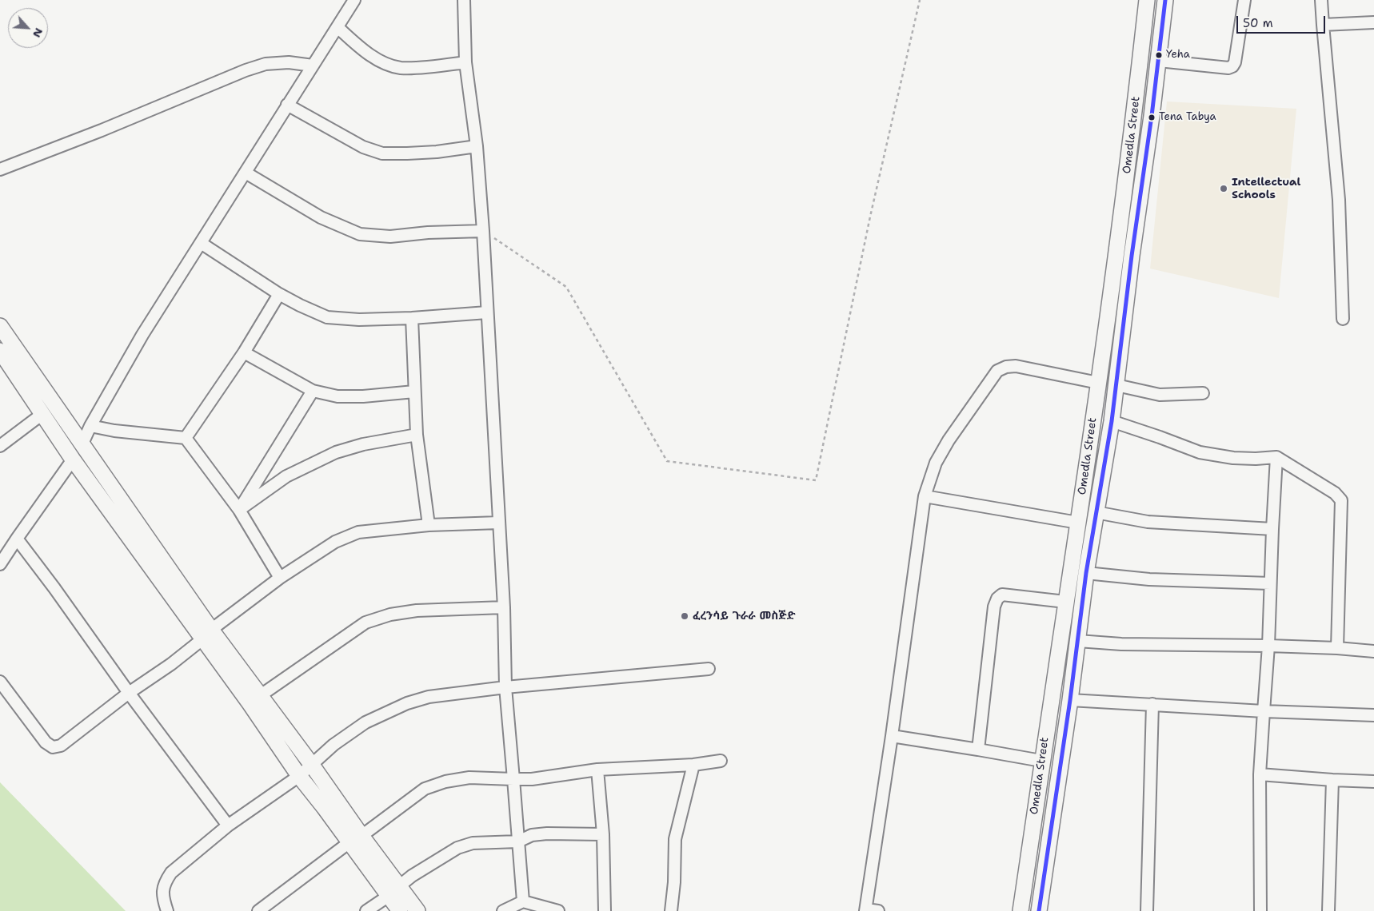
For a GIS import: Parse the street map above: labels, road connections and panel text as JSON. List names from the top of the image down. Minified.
{"streets":{"main road":["Omedla Street"]},"places":["Yeha","Tena Tabya","Intellectual Schools","ፈረንሳይ ጉራራ መስጅድ"],"scale_bar":"50 m","north":"bottom right"}
